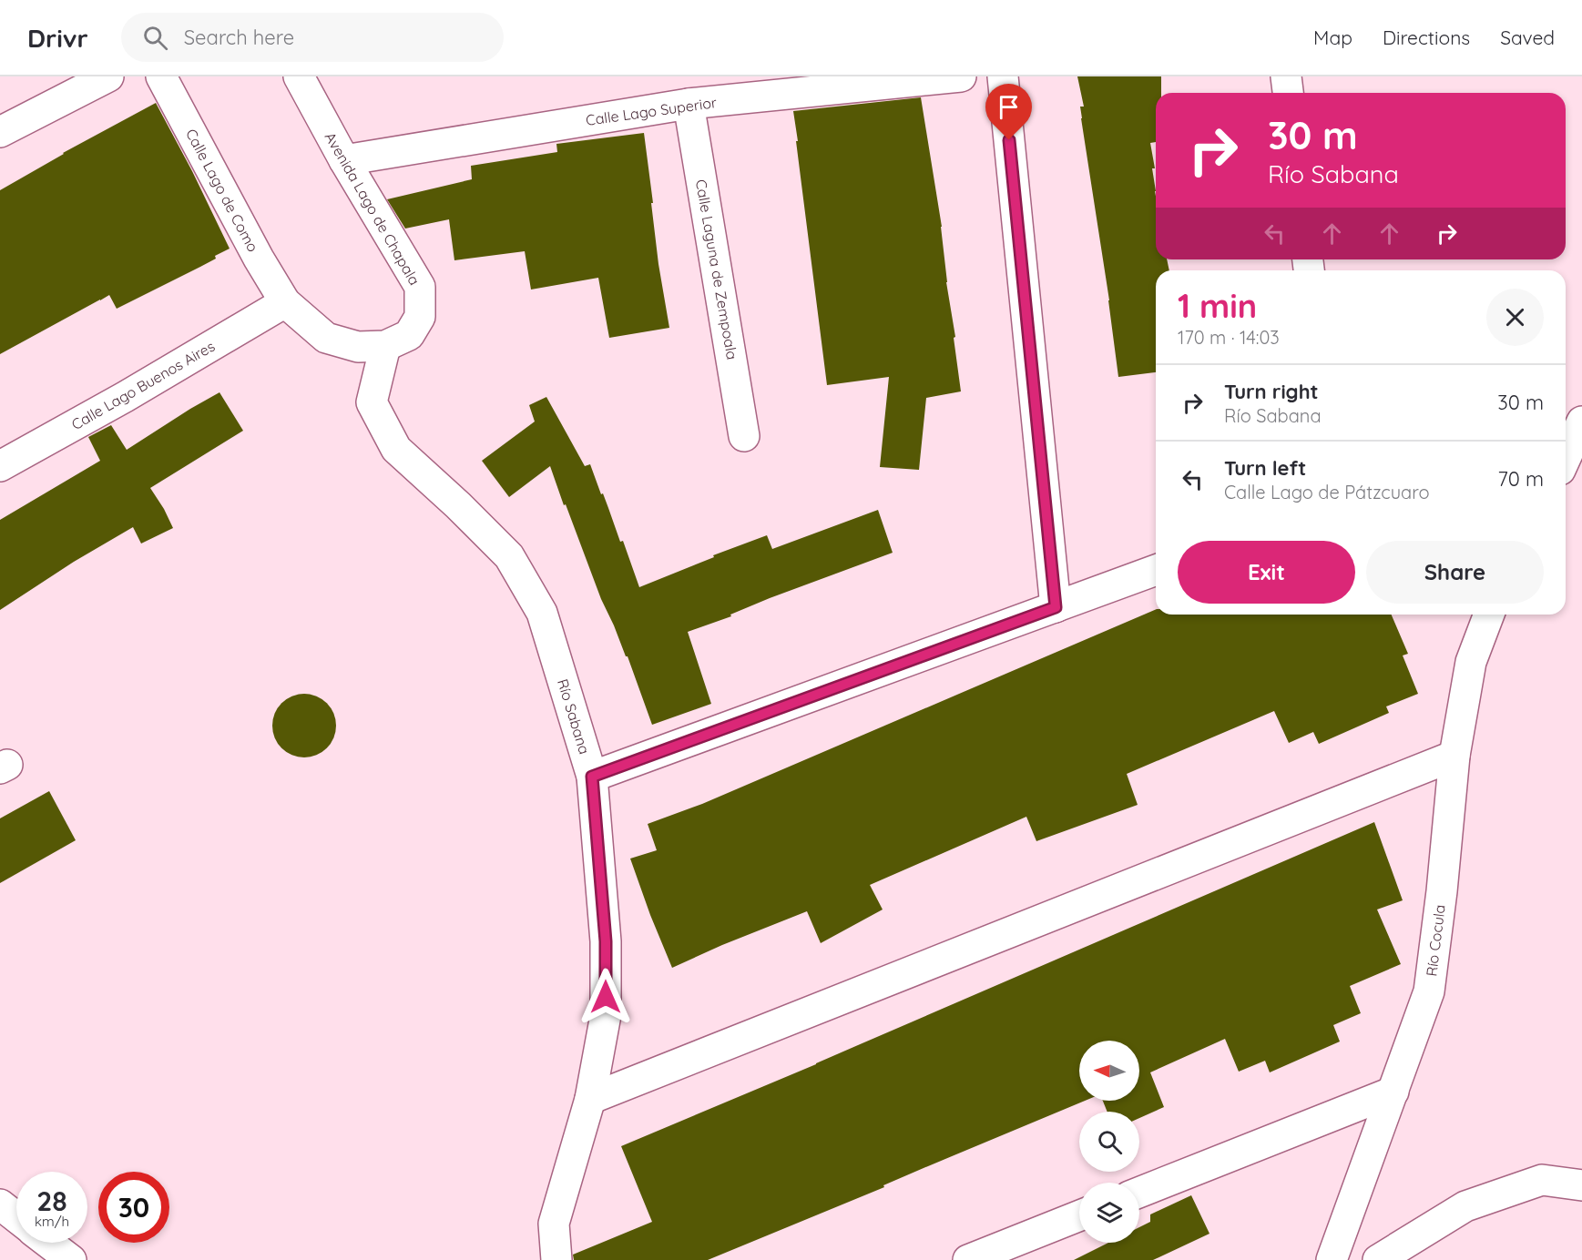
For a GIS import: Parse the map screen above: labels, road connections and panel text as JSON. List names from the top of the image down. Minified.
{"streets":{"street":["Calle Lago Superior","Calle Lago de Como","Avenida Lago de Chapala","Calle Laguna de Zempoala","Calle Lago Buenos Aires","Río Sabana","Río Cocula"]},"crossings":[["Calle Lago Superior","Avenida Lago de Chapala"],["Calle Lago Superior","Calle Laguna de Zempoala"],["Calle Lago de Como","Avenida Lago de Chapala"],["Calle Lago de Como","Calle Lago Buenos Aires"],["Avenida Lago de Chapala","Calle Lago Buenos Aires"],["Avenida Lago de Chapala","Río Sabana"]],"north":"left","page":{"header":"Drivr","search":"Search here","nav":["Map","Directions","Saved"],"turn":["30 m","Río Sabana"],"heading":["1 min","170 m · 14:03"],"list":[{"name":"Turn right","note":"Río Sabana","value":"30 m"},{"name":"Turn left","note":"Calle Lago de Pátzcuaro","value":"70 m"}],"buttons":["Exit","Share"],"speed":"28 km/h","limit":"30"}}
